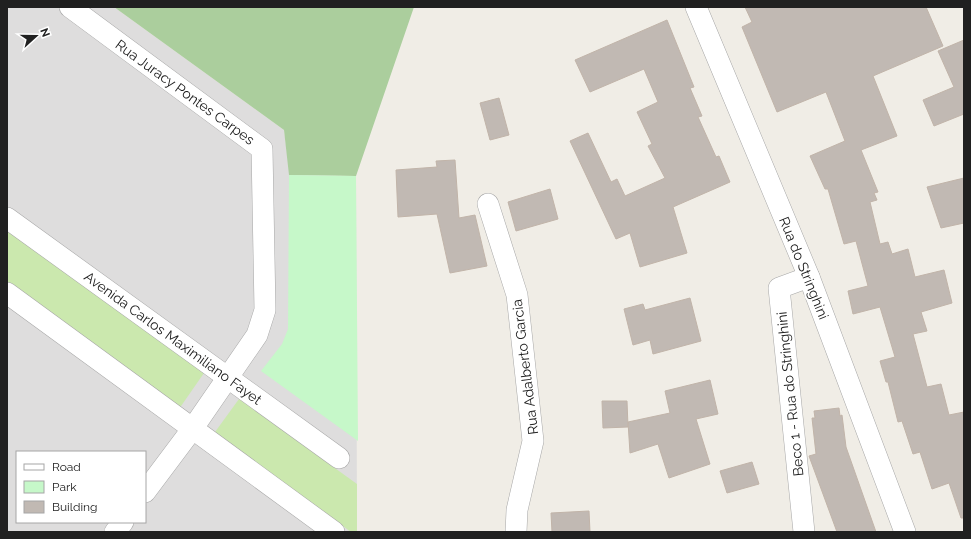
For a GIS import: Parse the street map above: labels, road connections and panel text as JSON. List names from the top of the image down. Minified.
{"streets":{"street":["Rua Juracy Pontes Carpes","Rua do Stringhini","Avenida Carlos Maximiliano Fayet","Rua Adalberto Garcia","Beco 1 - Rua do Stringhini"]},"crossings":[["Rua Juracy Pontes Carpes","Avenida Carlos Maximiliano Fayet"],["Rua do Stringhini","Beco 1 - Rua do Stringhini"]],"legend":["Road","Park","Building"],"north":"right"}
